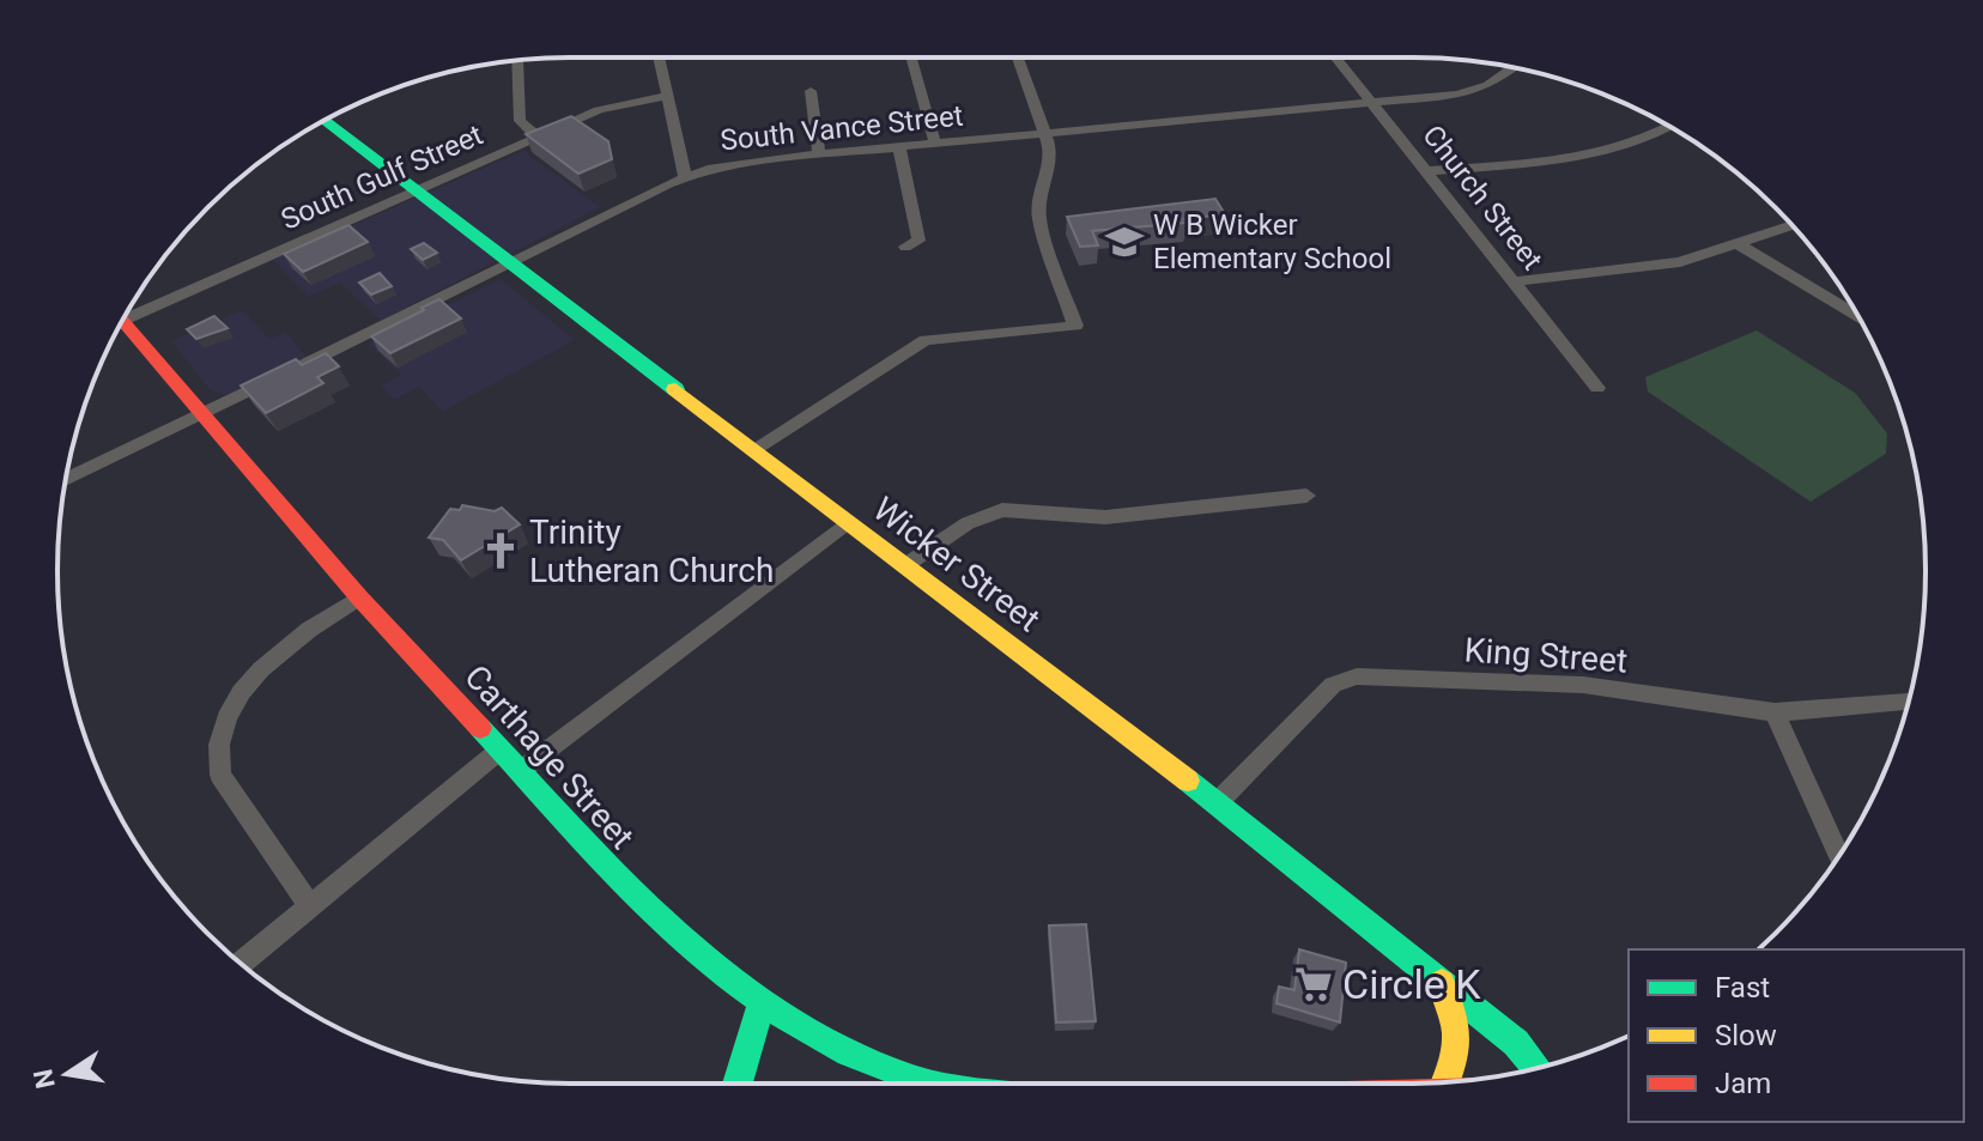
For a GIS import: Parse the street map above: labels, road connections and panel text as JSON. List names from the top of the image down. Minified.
{"streets":{"street":["South Vance Street","South Gulf Street","Church Street","Wicker Street","King Street","Carthage Street"]},"crossings":[["South Vance Street","Church Street"],["South Vance Street","Wicker Street"],["South Gulf Street","Wicker Street"],["Wicker Street","King Street"]],"places":{"school or university":["W B Wicker Elementary School"],"church":["Trinity Lutheran Church"],"supermarket":["Circle K"]},"legend":["Fast","Slow","Jam"],"north":"left"}
